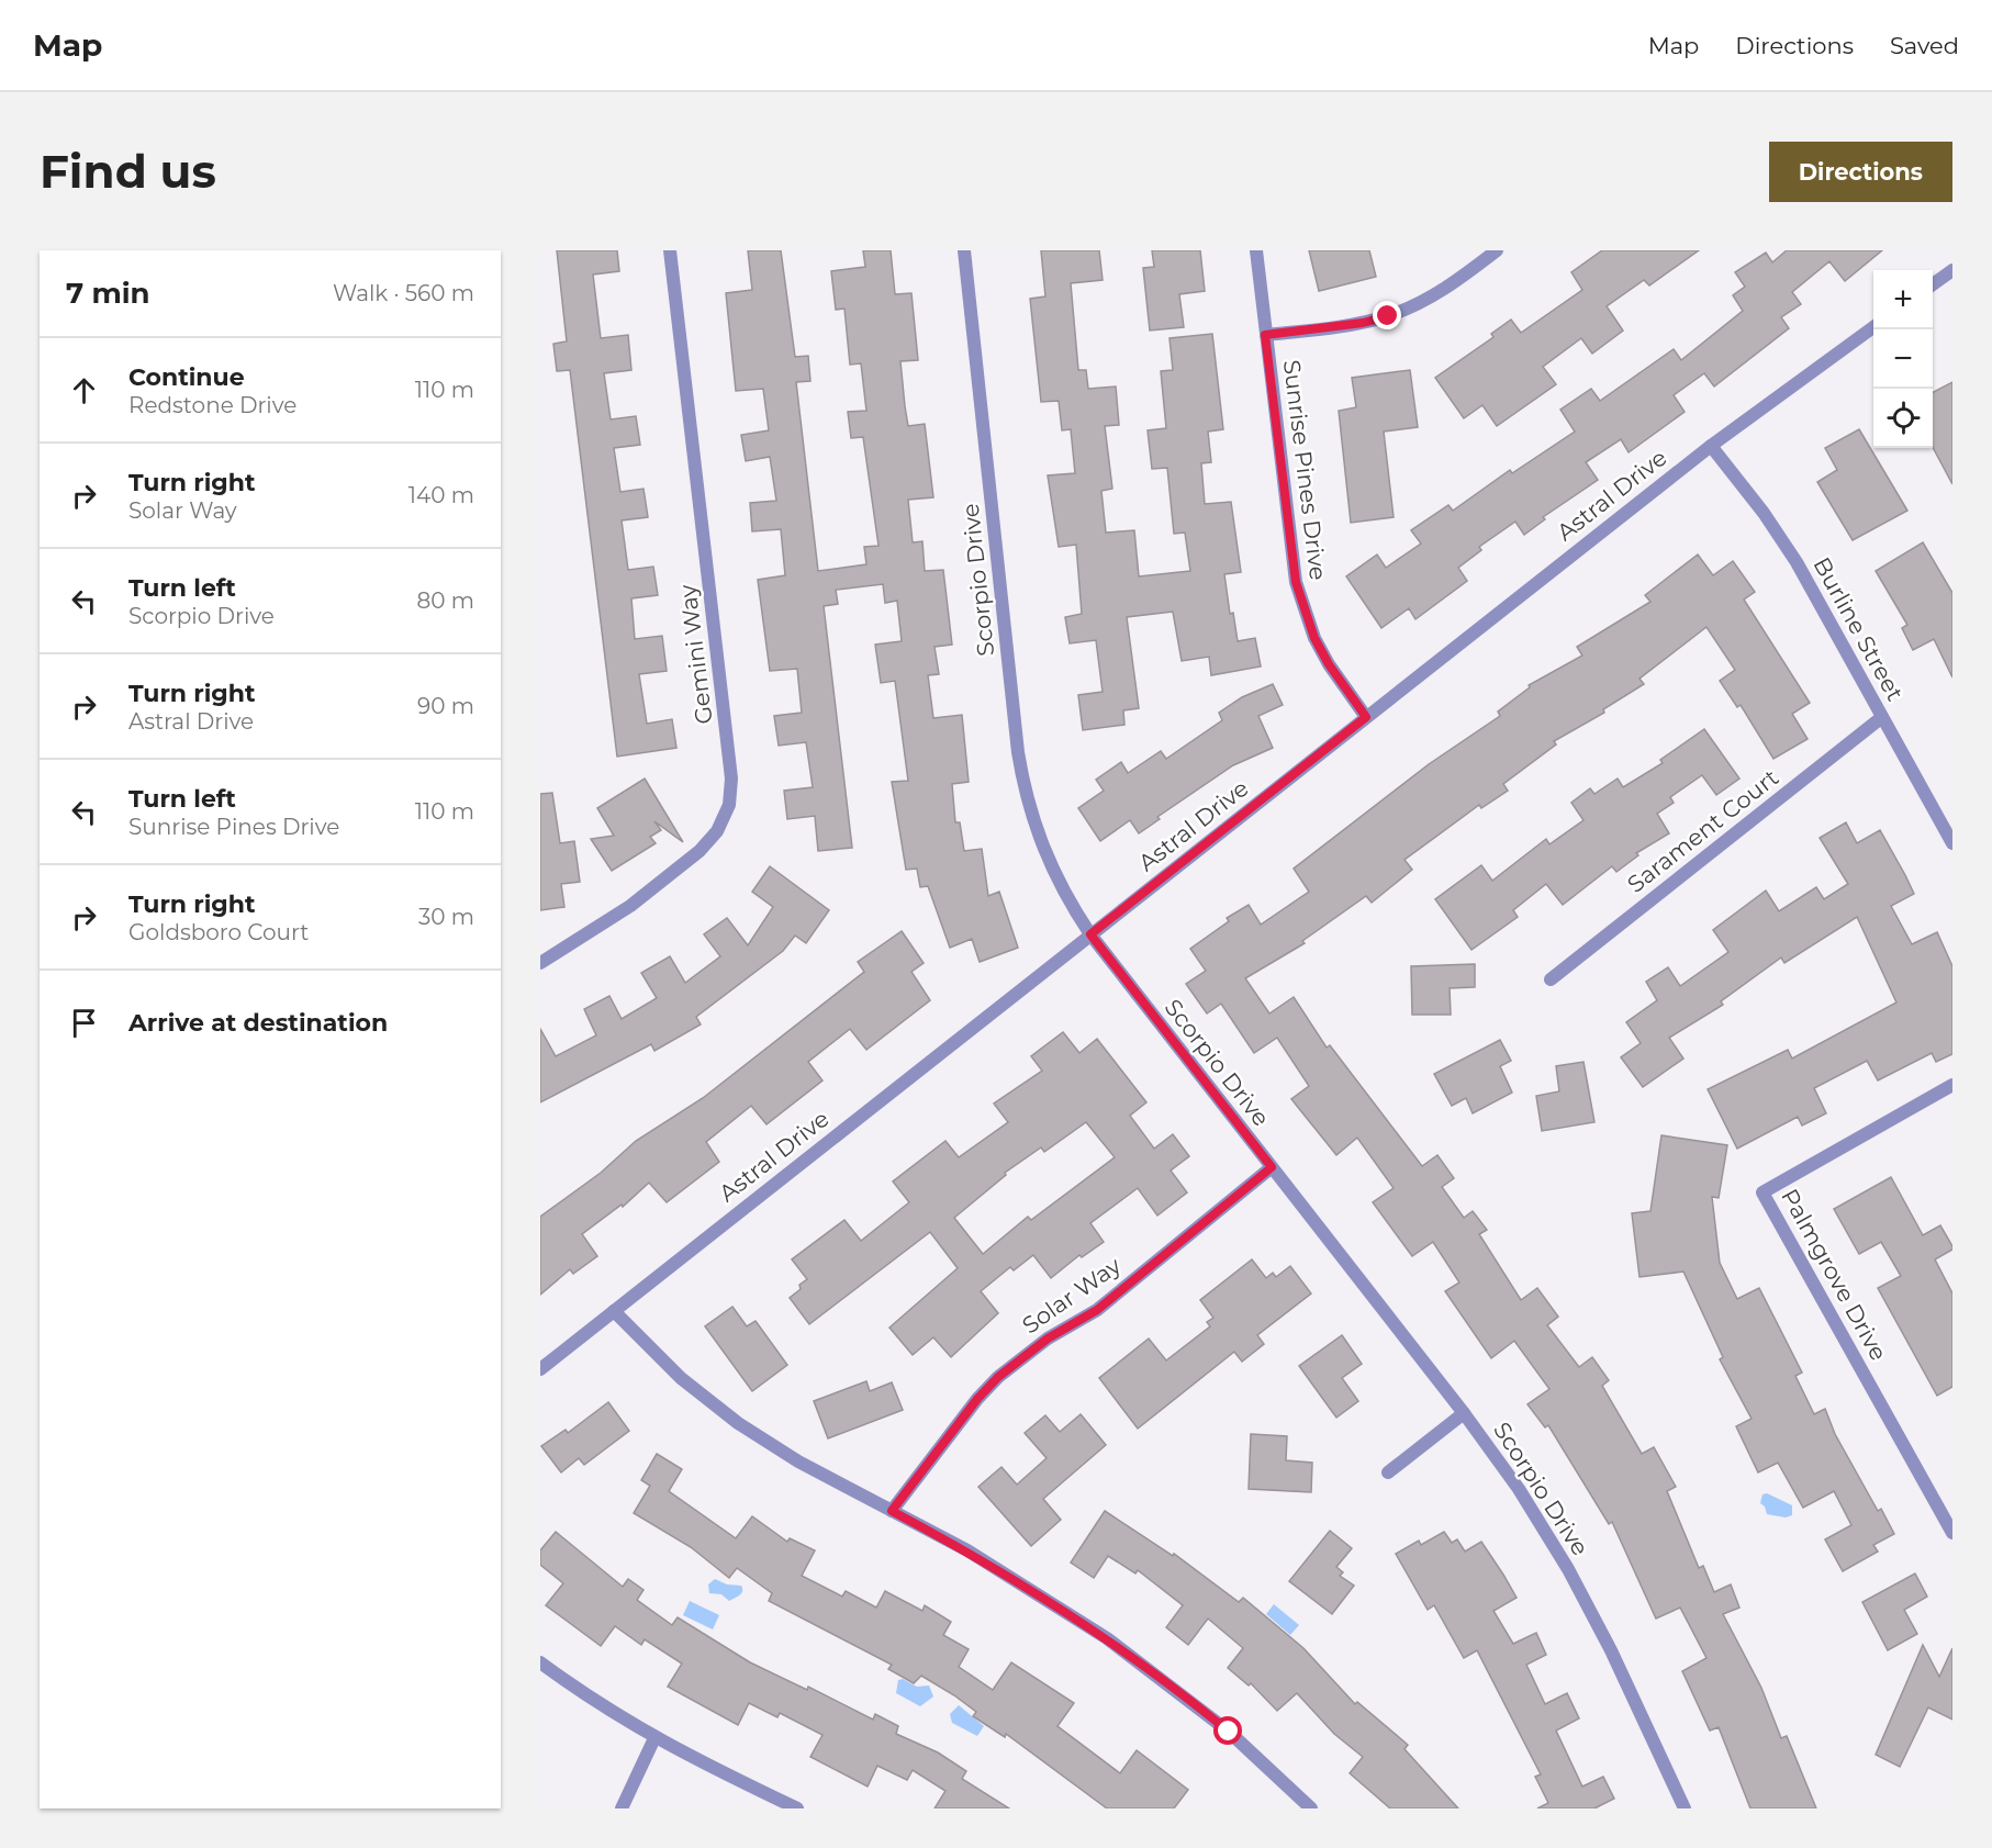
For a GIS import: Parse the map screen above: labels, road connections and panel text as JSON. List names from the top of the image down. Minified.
{"streets":{"street":["Sunrise Pines Drive","Astral Drive","Scorpio Drive","Burline Street","Gemini Way","Sarament Court","Palmgrove Drive","Solar Way"]},"crossings":[["Sunrise Pines Drive","Astral Drive"],["Astral Drive","Scorpio Drive"],["Astral Drive","Burline Street"],["Scorpio Drive","Solar Way"],["Burline Street","Sarament Court"]],"page":{"header":"Map","nav":["Map","Directions","Saved"],"buttons":"Directions","title":"Find us","heading":["7 min","Walk · 560 m"],"map_buttons":["+","−"],"list":[["Continue","Redstone Drive","110 m"],["Turn right","Solar Way","140 m"],["Turn left","Scorpio Drive","80 m"],["Turn right","Astral Drive","90 m"],["Turn left","Sunrise Pines Drive","110 m"],["Turn right","Goldsboro Court","30 m"],"Arrive at destination"]}}
